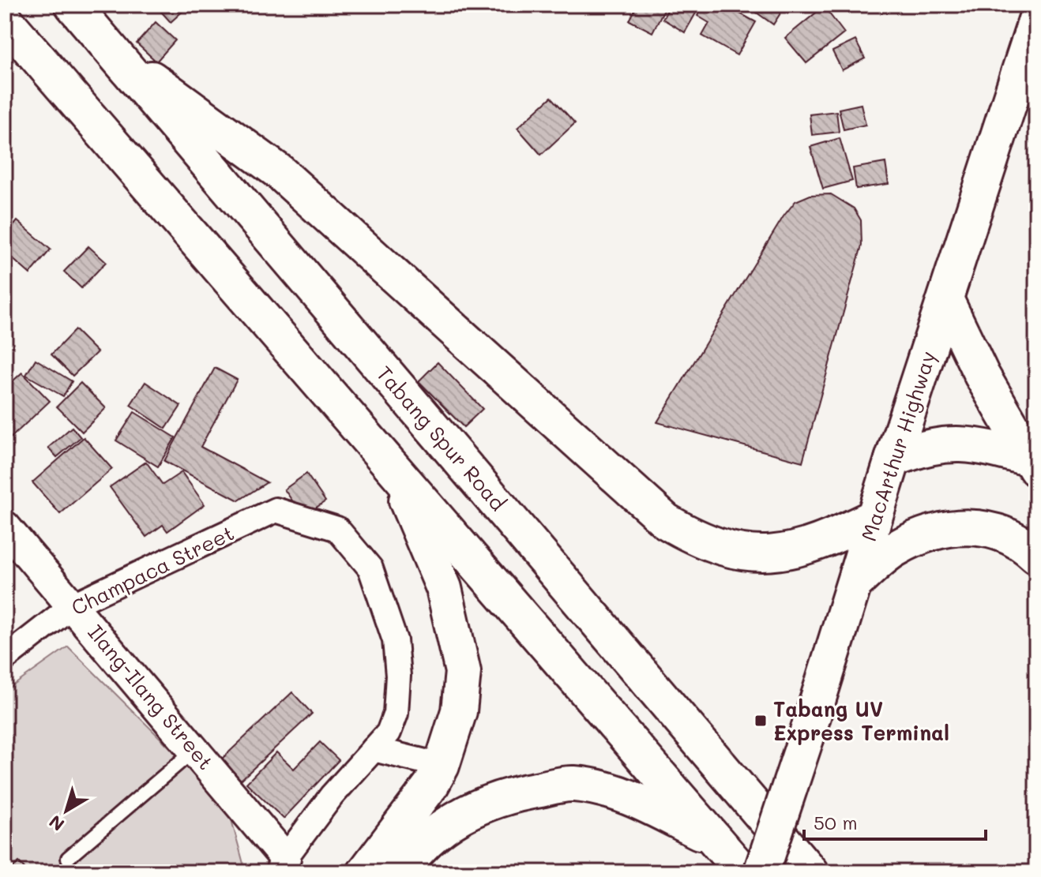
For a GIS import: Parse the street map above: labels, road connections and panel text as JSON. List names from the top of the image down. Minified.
{"streets":{"highway":["Tabang Spur Road","MacArthur Highway"],"street":["Champaca Street","Ilang-Ilang Street"]},"crossings":[["Champaca Street","Ilang-Ilang Street"]],"places":{"transit":["Tabang UV Express Terminal"]},"scale_bar":"50 m","north":"bottom left"}
